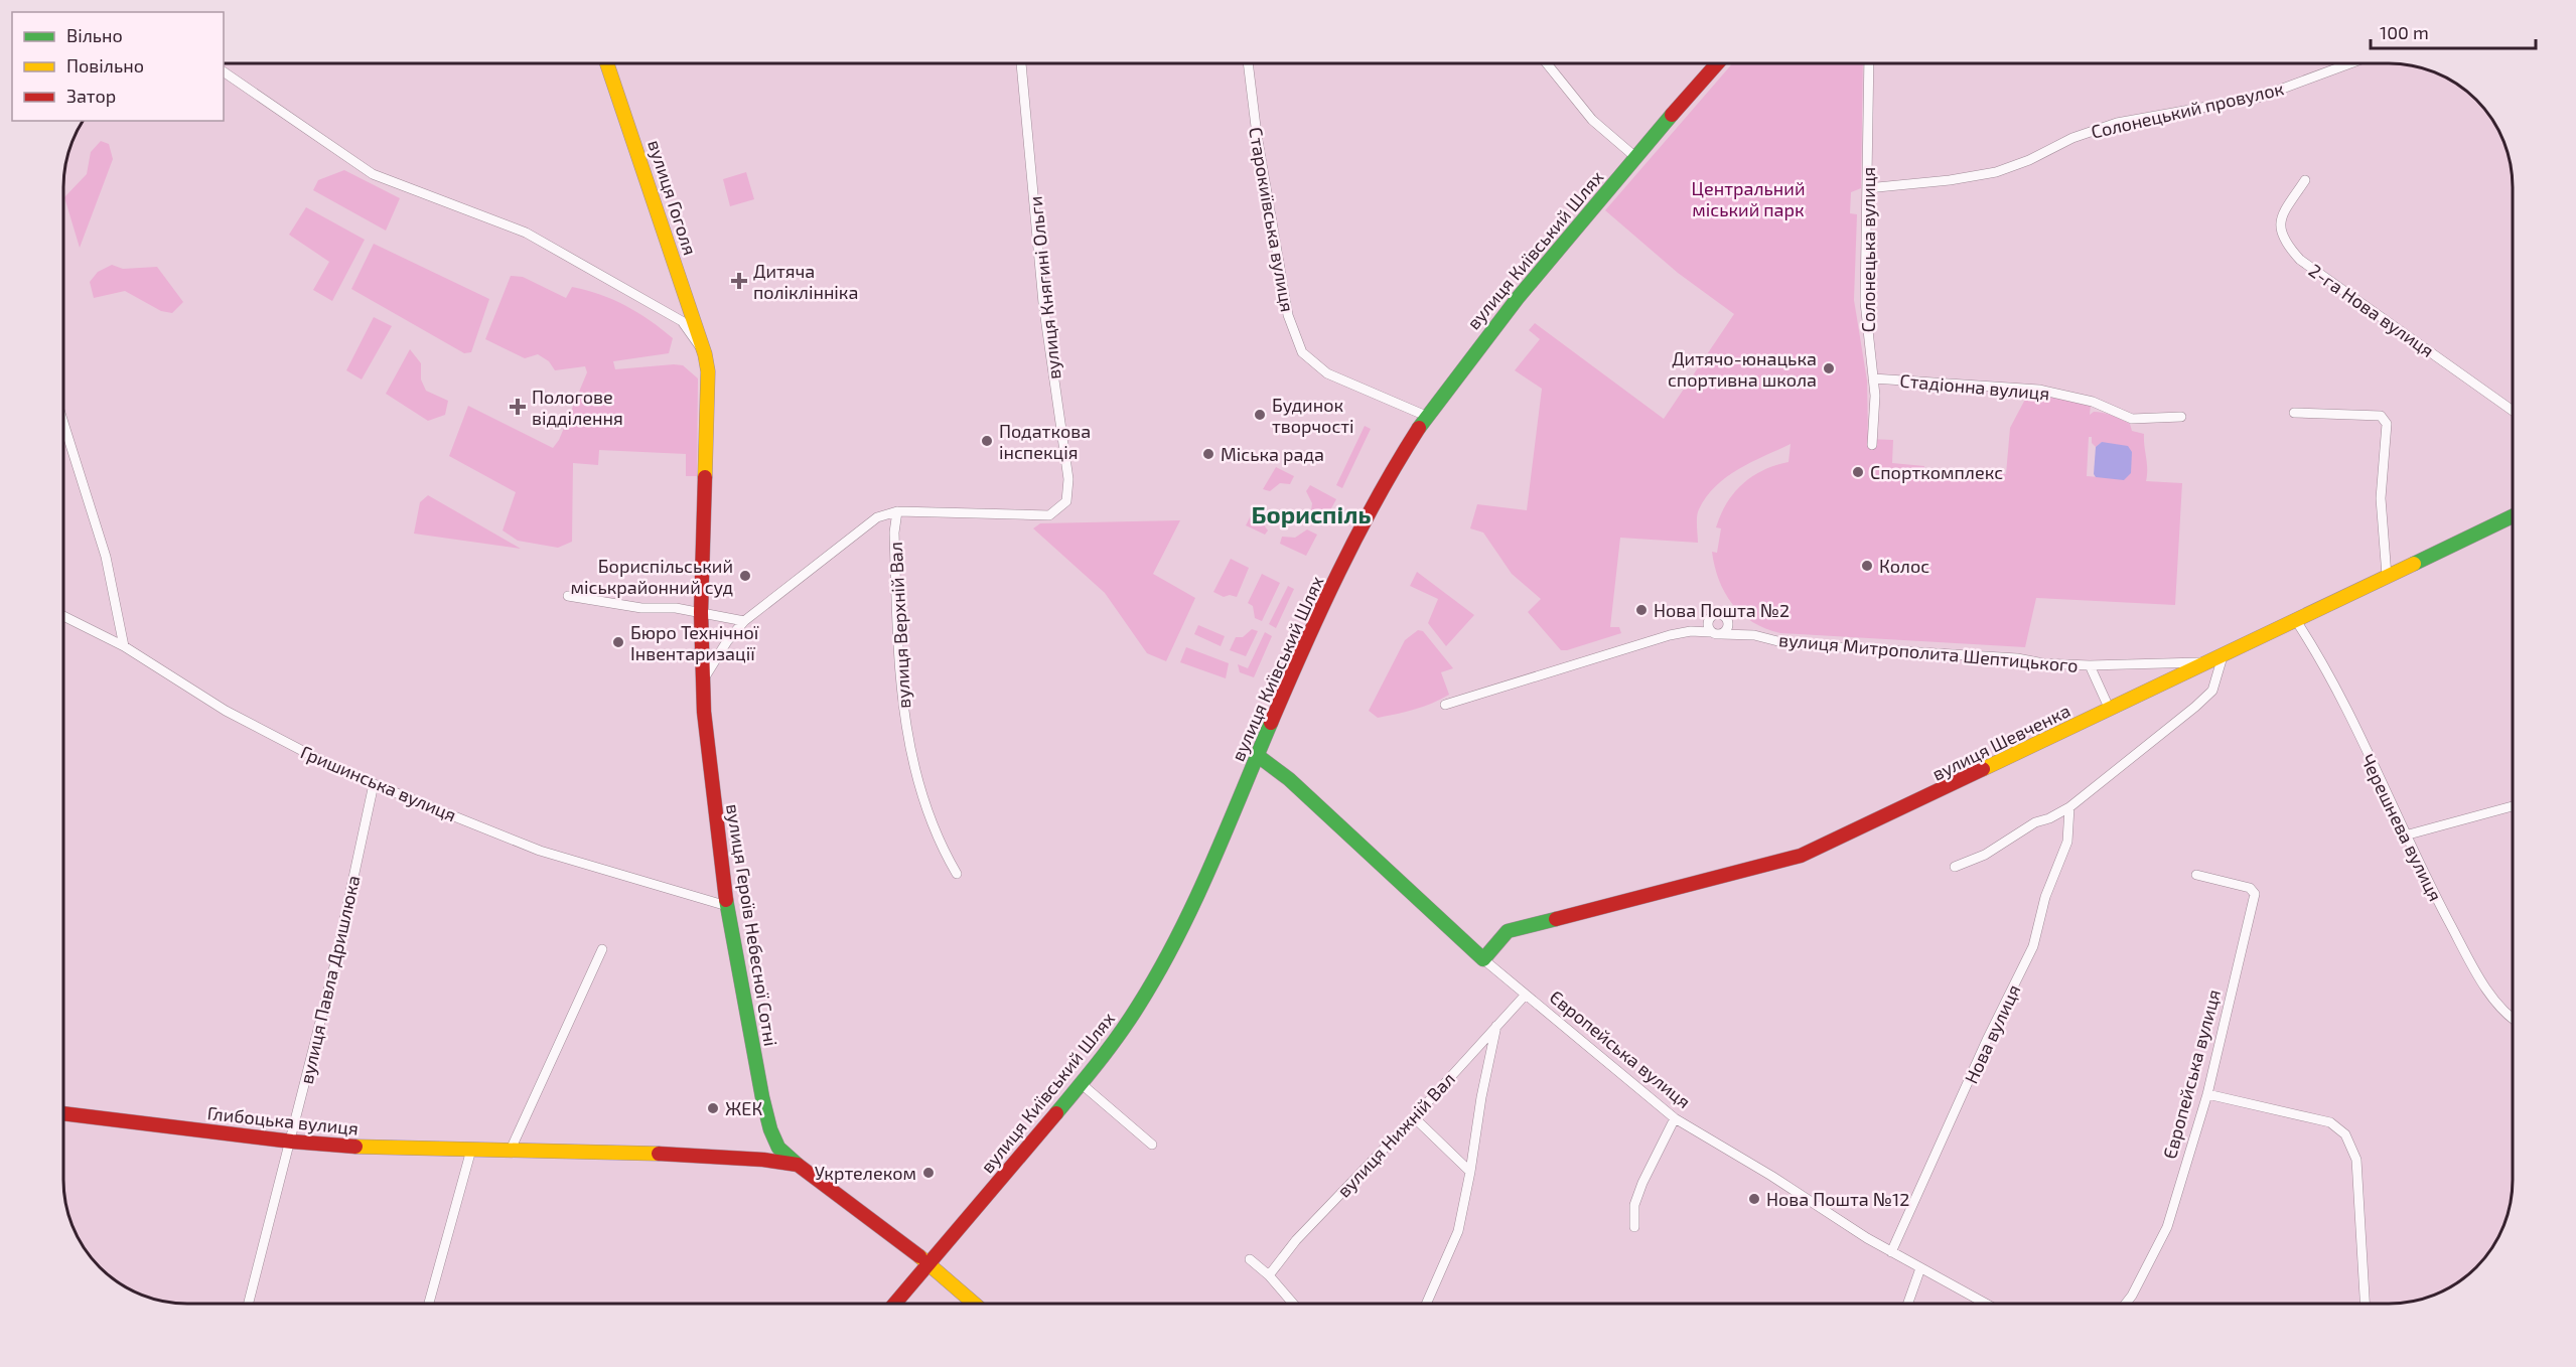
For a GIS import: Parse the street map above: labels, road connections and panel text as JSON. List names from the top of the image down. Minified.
{"streets":{"main road":["вулиця Гоголя","вулиця Київський Шлях","вулиця Шевченка","вулиця Героїв Небесної Сотні","Європейська вулиця","Глибоцька вулиця"],"street":["Солонецький провулок","Старокиївська вулиця","Солонецька вулиця","вулиця Княгині Ольги","2-га Нова вулиця","Стадіонна вулиця","вулиця Верхній Вал","вулиця Митрополита Шептицького","Гришинська вулиця","Черешнева вулиця","вулиця Павла Дришлюка","Нова вулиця","вулиця Нижній Вал"]},"crossings":[["Солонецький провулок","Солонецька вулиця"],["вулиця Гоголя","вулиця Героїв Небесної Сотні"],["Старокиївська вулиця","вулиця Київський Шлях"],["вулиця Київський Шлях","Європейська вулиця"],["вулиця Київський Шлях","Глибоцька вулиця"],["Солонецька вулиця","Стадіонна вулиця"],["вулиця Княгині Ольги","вулиця Верхній Вал"],["вулиця Митрополита Шептицького","вулиця Шевченка"],["вулиця Шевченка","Черешнева вулиця"],["вулиця Шевченка","Європейська вулиця"],["Гришинська вулиця","вулиця Героїв Небесної Сотні"],["Гришинська вулиця","вулиця Павла Дришлюка"],["вулиця Героїв Небесної Сотні","Глибоцька вулиця"],["вулиця Павла Дришлюка","Глибоцька вулиця"],["Нова вулиця","Європейська вулиця"],["Європейська вулиця","вулиця Нижній Вал"]],"districts":["Бориспіль"],"parks":["Центральний міський парк"],"places":{"health":["Дитяча поліклінніка","Пологове відділення"],"other":["Дитячо-юнацька спортивна школа","Будинок творчості","Податкова інспекція","Міська рада","Спорткомплекс","Колос","Бориспільський міськрайонний суд","Нова Пошта №2","Бюро Технічної Інвентаризації","ЖЕК","Укртелеком","Нова Пошта №12"]},"legend":["Вільно","Повільно","Затор"],"scale_bar":"100 m"}
